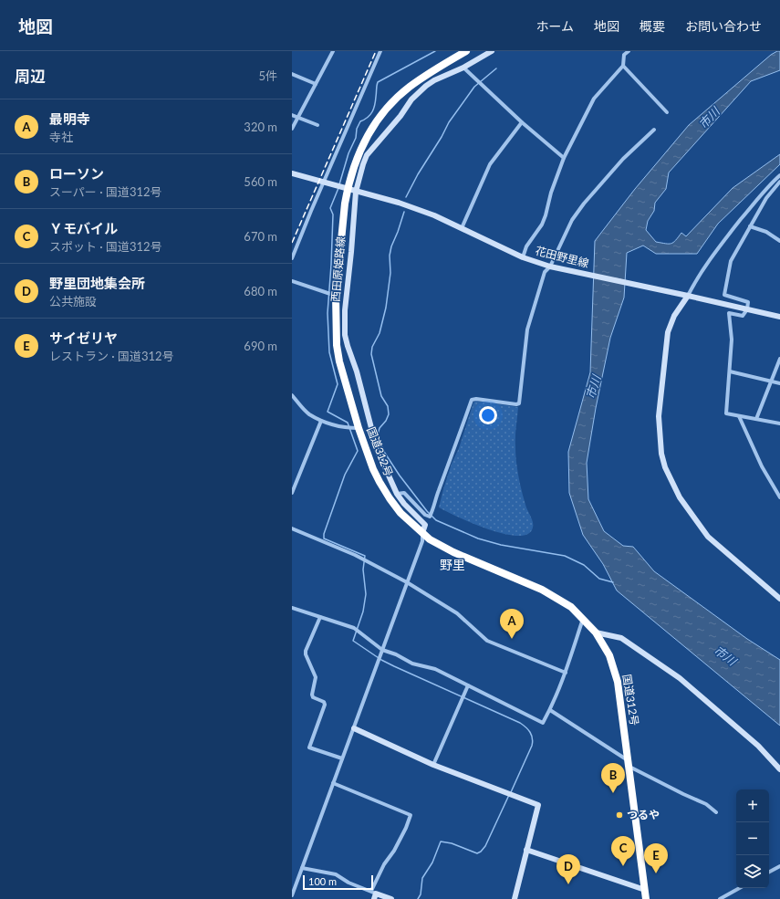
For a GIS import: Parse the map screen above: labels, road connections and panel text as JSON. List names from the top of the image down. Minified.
{"streets":{"highway":["国道312号"],"street":["花田野里線","西田原姫路線"]},"crossings":[["花田野里線","西田原姫路線"],["花田野里線","国道312号"],["西田原姫路線","国道312号"]],"districts":["野里"],"water":["市川"],"places":["つるや"],"scale_bar":"100 m","page":{"header":"地図","nav":["ホーム","地図","概要","お問い合わせ"],"heading":["周辺","5件"],"list":[{"mark":"A","name":"最明寺","note":"寺社","value":"320 m"},{"mark":"B","name":"ローソン","note":"スーパー · 国道312号","value":"560 m"},{"mark":"C","name":"Ｙモバイル","note":"スポット · 国道312号","value":"670 m"},{"mark":"D","name":"野里団地集会所","note":"公共施設","value":"680 m"},{"mark":"E","name":"サイゼリヤ","note":"レストラン · 国道312号","value":"690 m"}],"pins":["A","B","C","E","D"],"map_buttons":["+","−"],"scale":"100 m"}}
